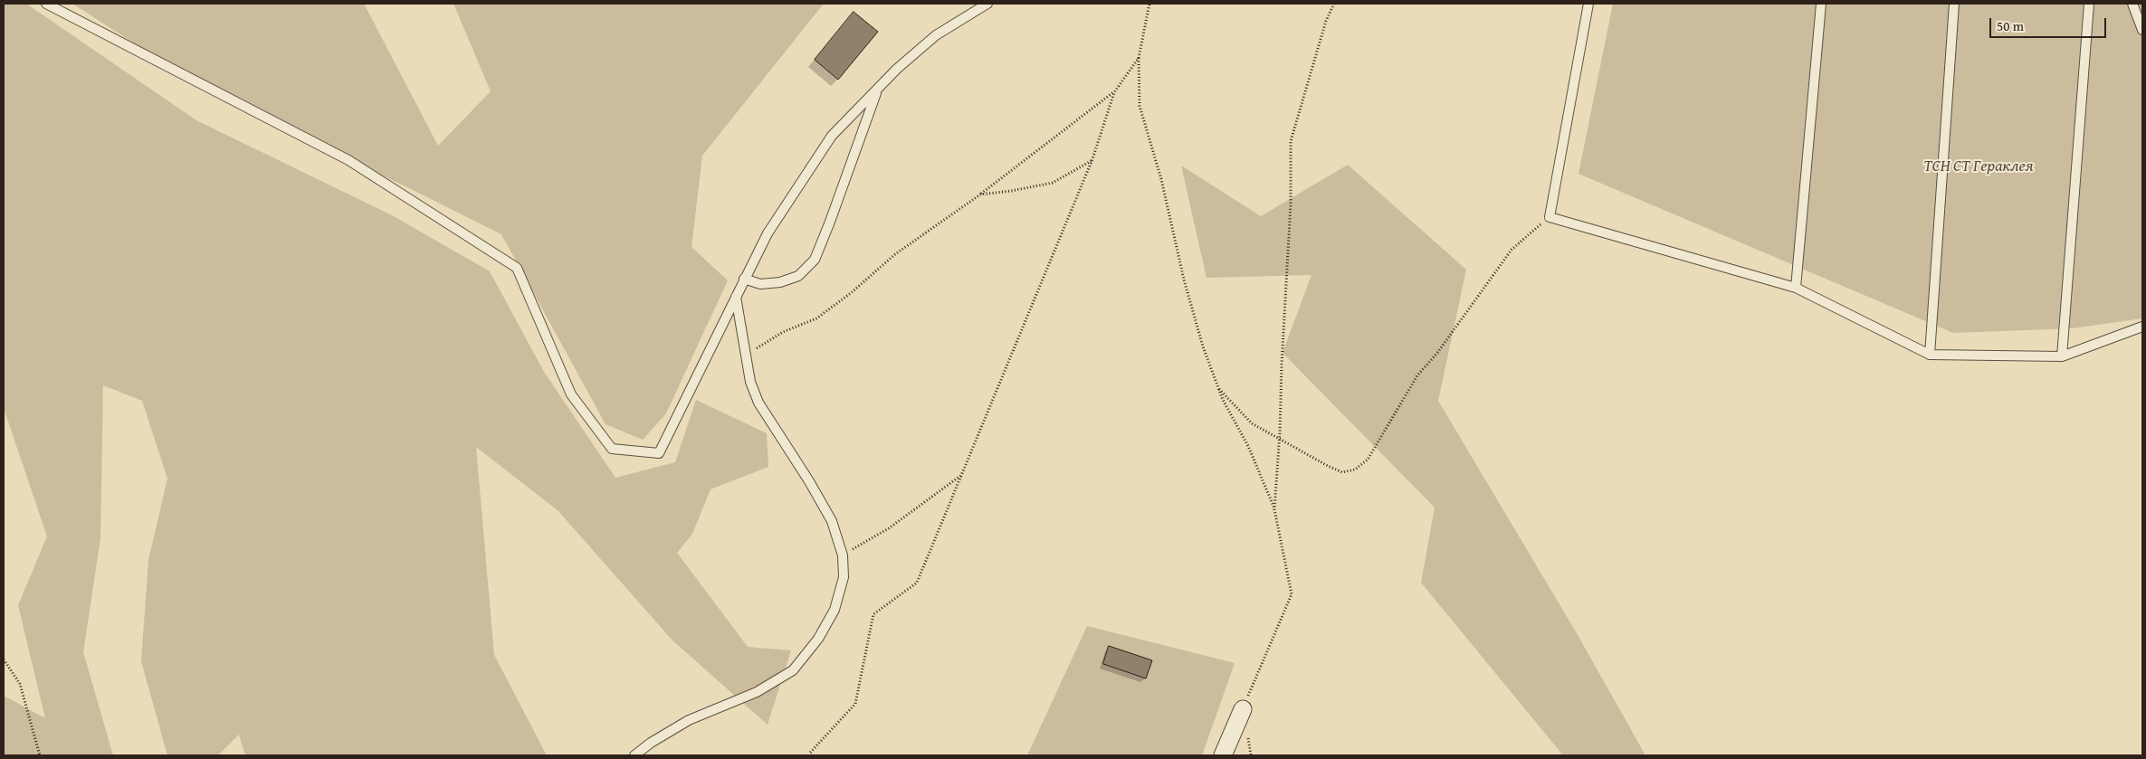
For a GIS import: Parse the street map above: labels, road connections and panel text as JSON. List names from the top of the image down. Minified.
{"parks":["ТСН СТ Гераклея"],"scale_bar":"50 m"}
